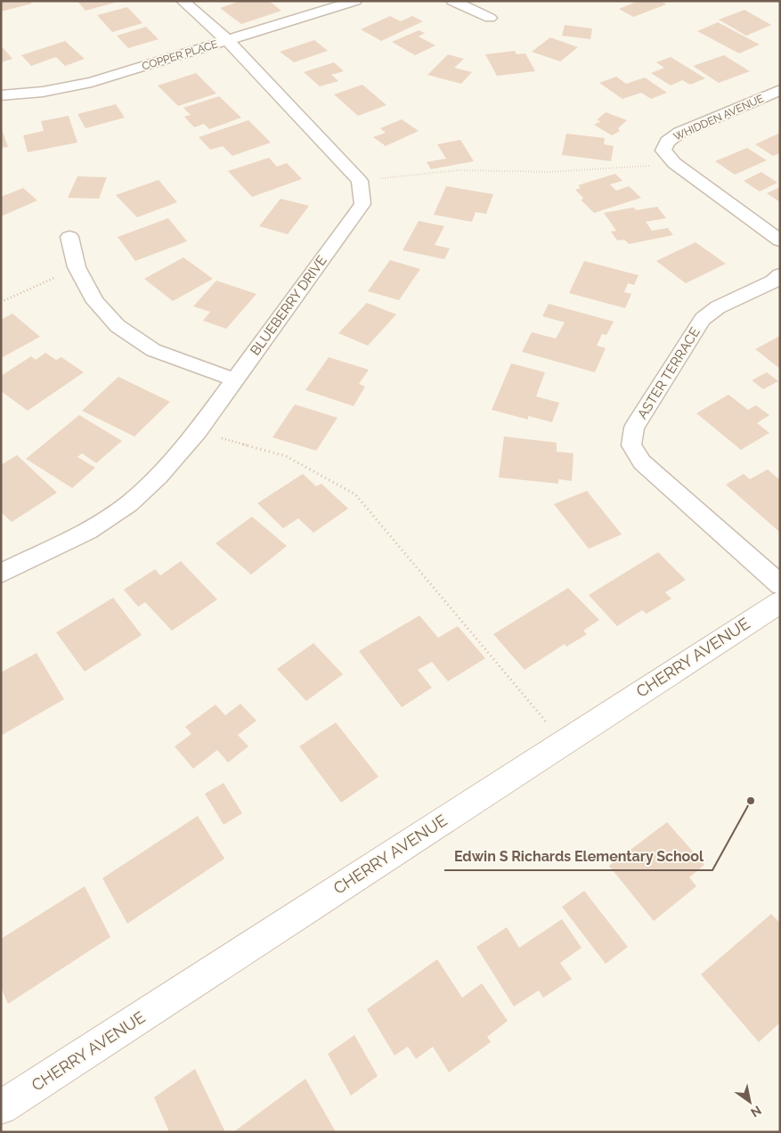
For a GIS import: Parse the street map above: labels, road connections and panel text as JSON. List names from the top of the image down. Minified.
{"streets":{"street":["COPPER PLACE","WHIDDEN AVENUE","BLUEBERRY DRIVE","ASTER TERRACE","CHERRY AVENUE"]},"places":["Edwin S Richards Elementary School"],"north":"bottom right"}
